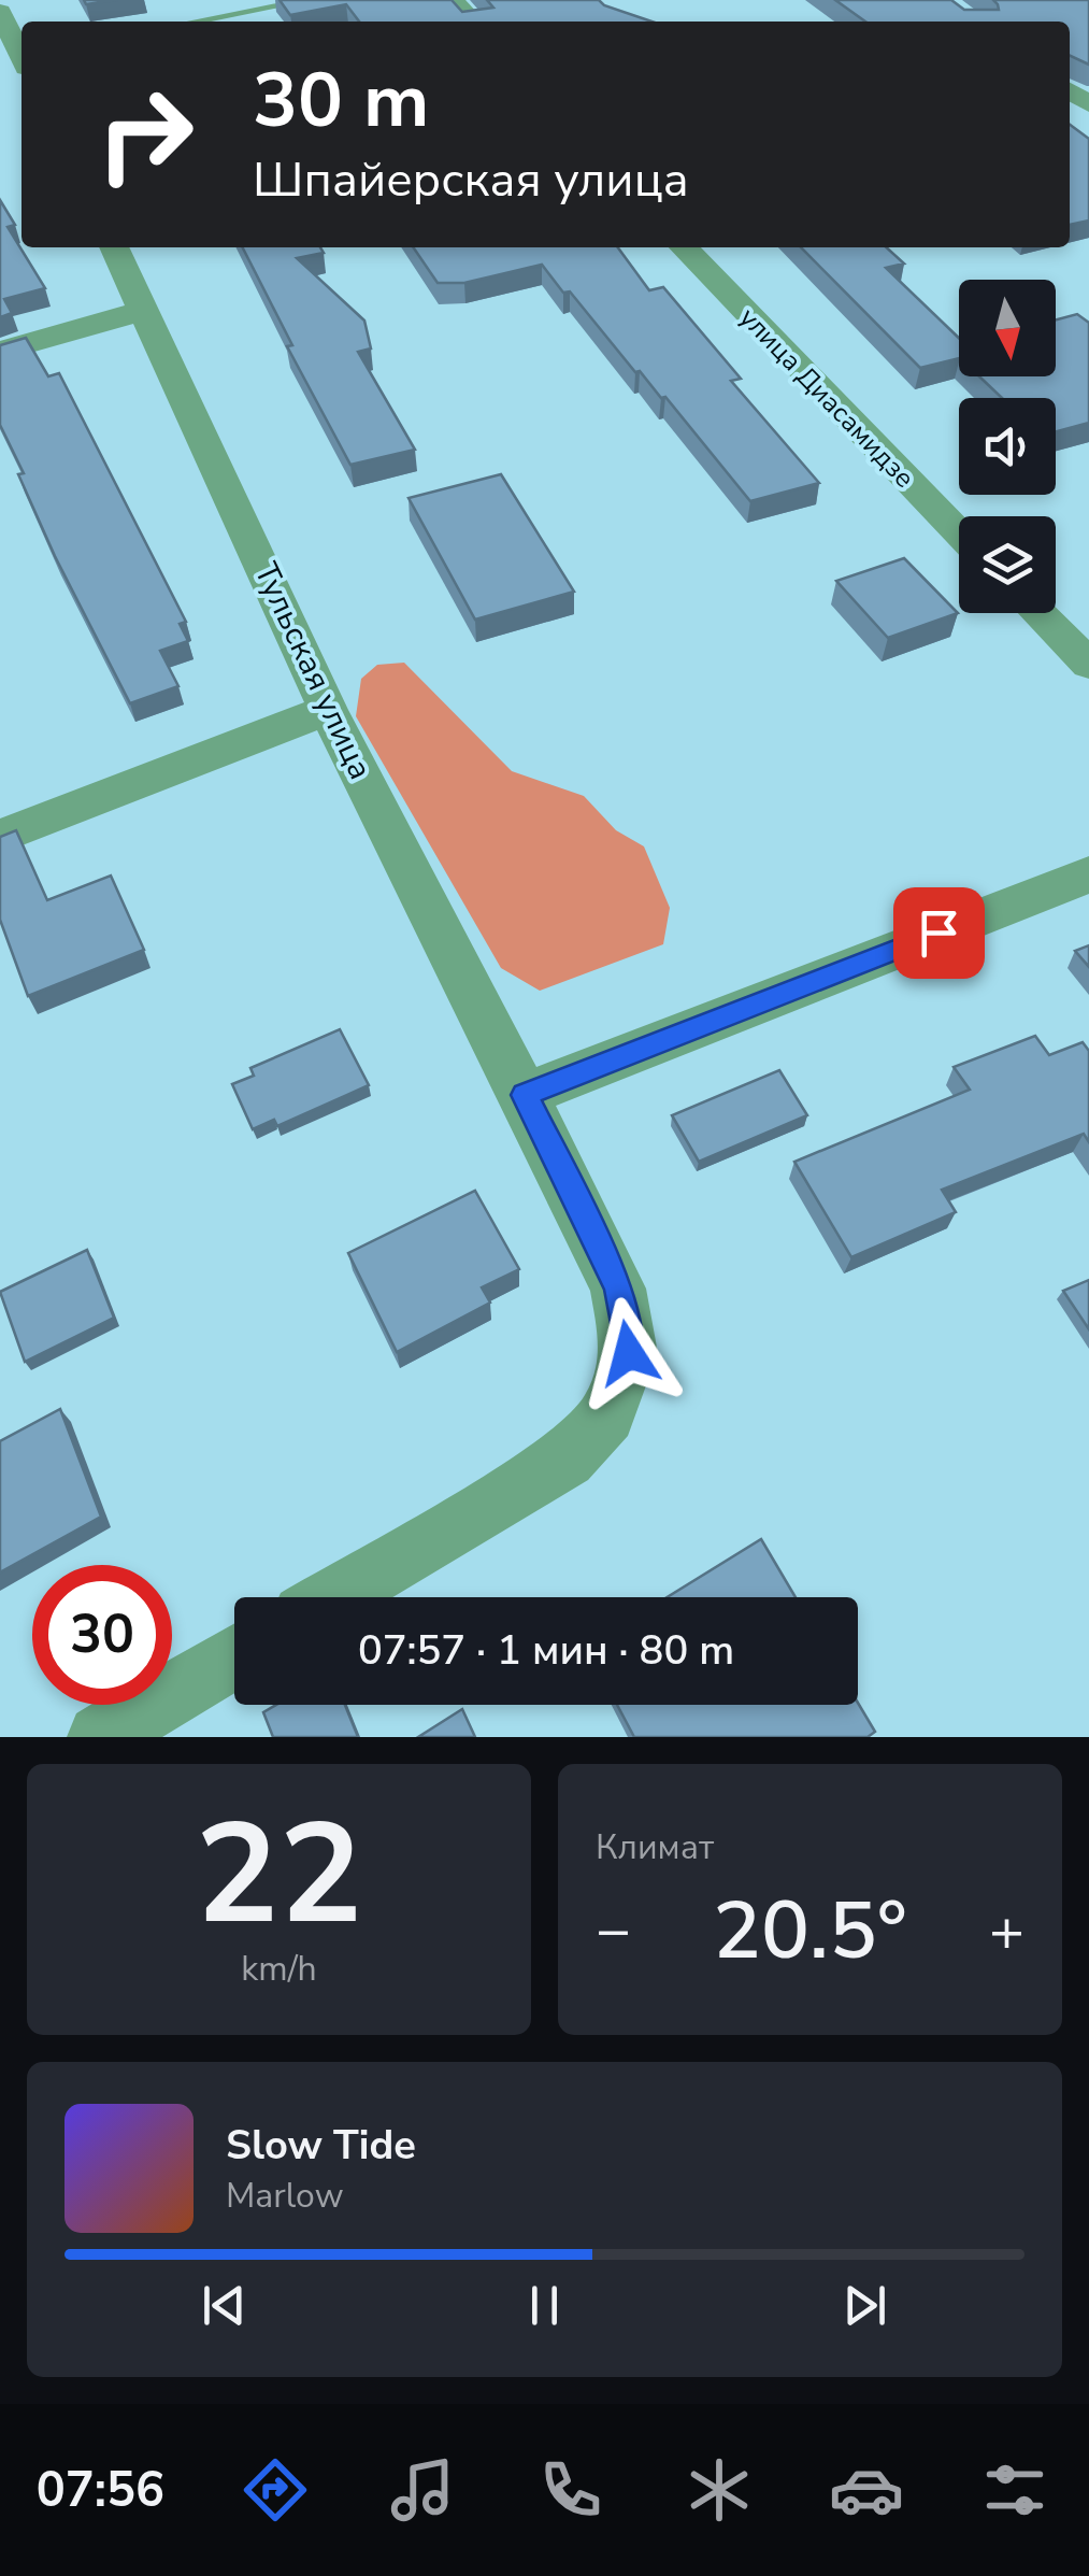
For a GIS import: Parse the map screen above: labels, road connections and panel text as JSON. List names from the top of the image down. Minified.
{"streets":{"street":["улица Диасамидзе","Тульская улица"]},"north":"bottom","page":{"turn":["30 m","Шпайерская улица"],"limit":"30","trip":"07:57 · 1 мин · 80 m","tile":[["22","km/h"],"Климат"],"heat":["−","20.5°","+"],"song":["Slow Tide","Marlow"],"tabs":"07:56"}}
